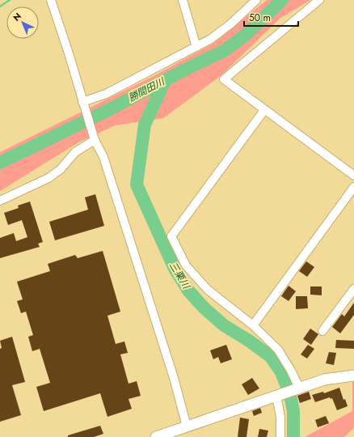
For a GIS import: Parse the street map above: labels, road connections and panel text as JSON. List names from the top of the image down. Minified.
{"water":["勝間田川","三栗川"],"scale_bar":"50 m","north":"top left"}
